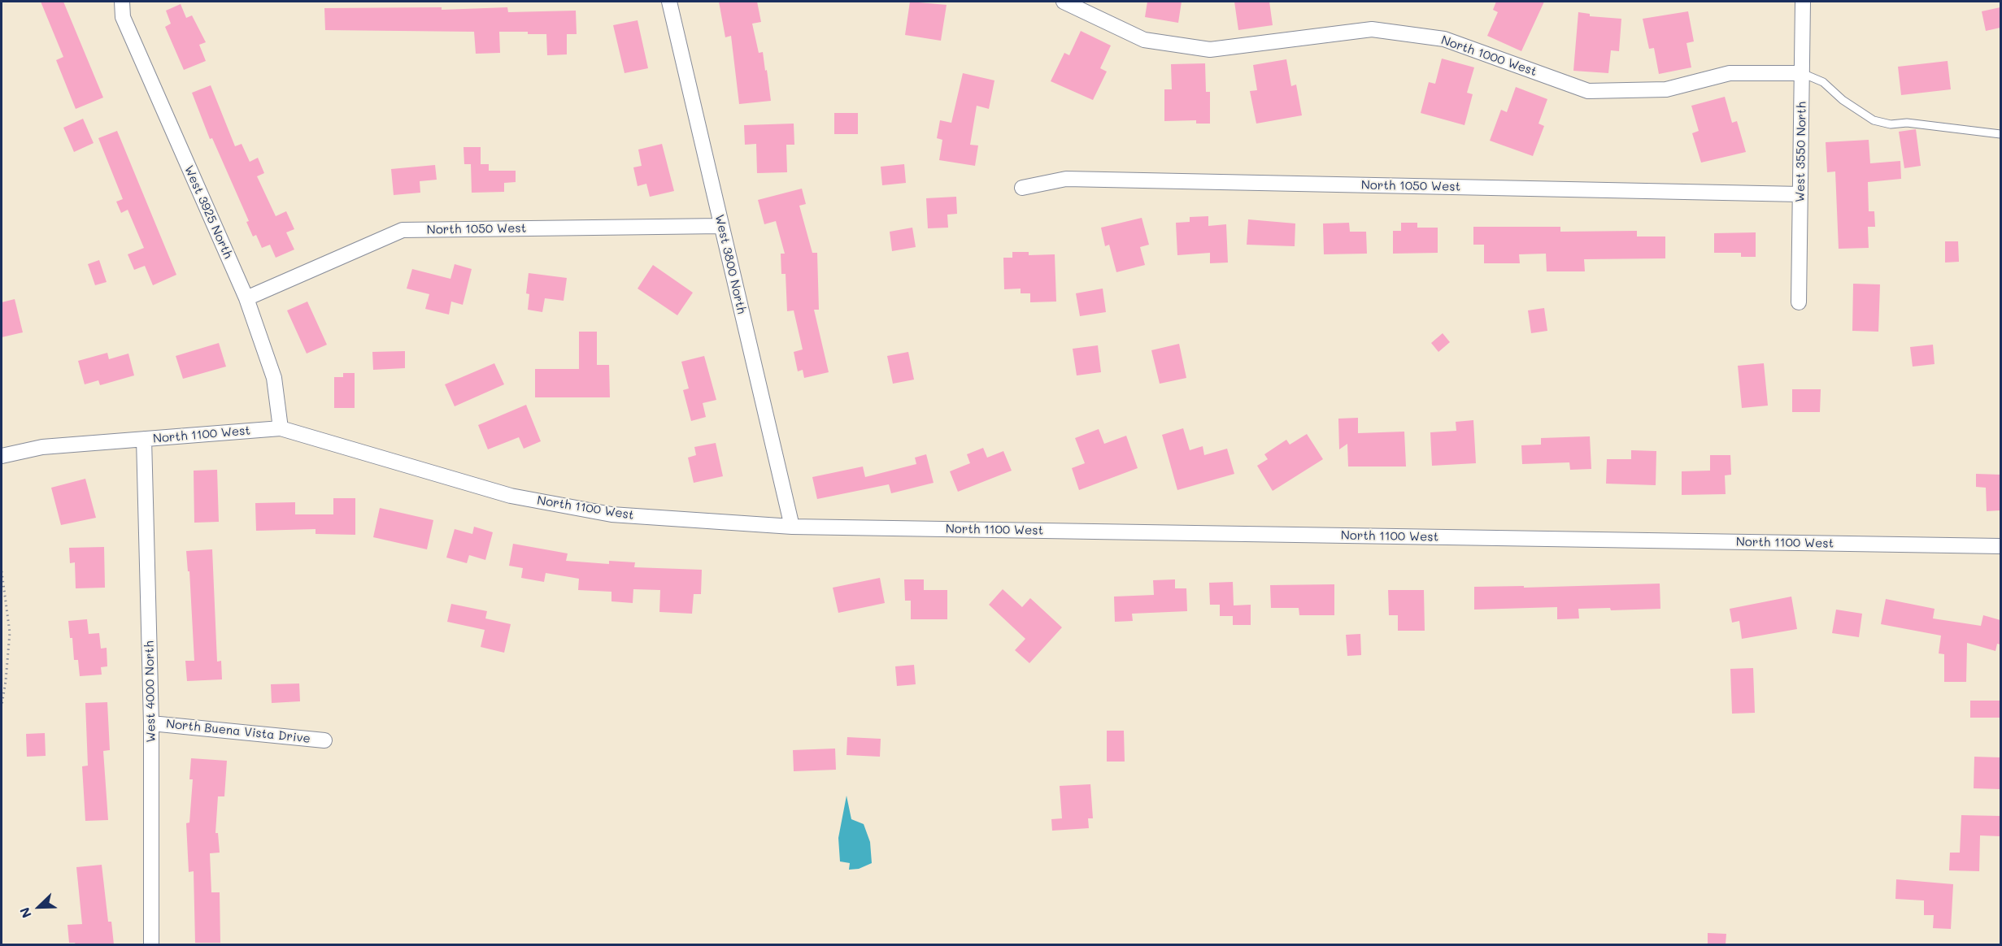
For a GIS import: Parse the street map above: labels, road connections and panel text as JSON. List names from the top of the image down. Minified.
{"streets":{"street":["North 1000 West","West 3550 North","North 1050 West","West 3925 North","West 3800 North","North 1100 West","West 4000 North","North Buena Vista Drive"]},"crossings":[["North 1000 West","West 3550 North"],["West 3550 North","North 1050 West"],["North 1050 West","West 3925 North"],["North 1050 West","West 3800 North"],["West 3925 North","North 1100 West"],["West 3800 North","North 1100 West"],["North 1100 West","West 4000 North"],["West 4000 North","North Buena Vista Drive"]],"north":"bottom left"}
